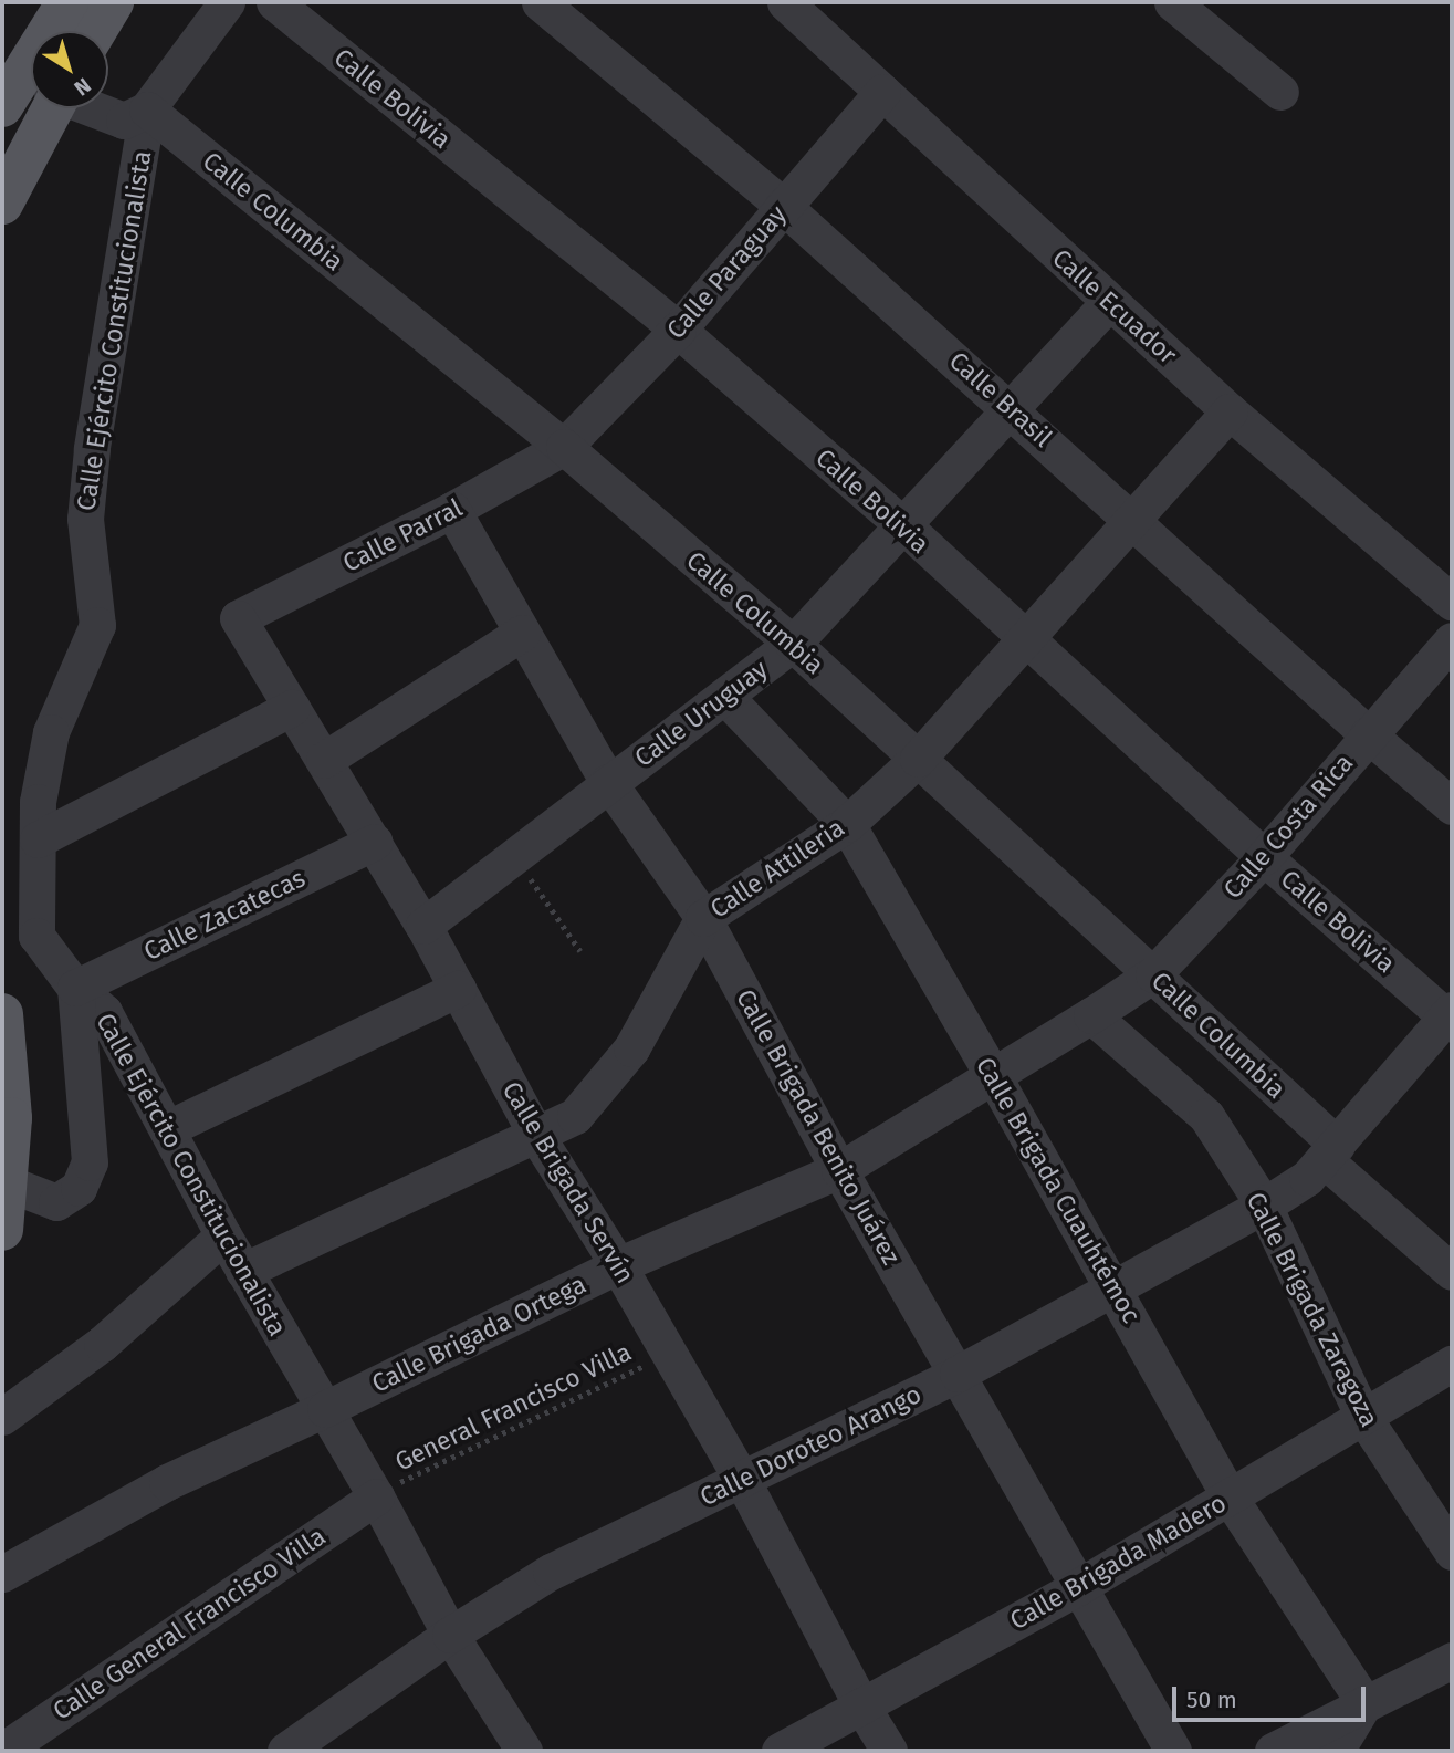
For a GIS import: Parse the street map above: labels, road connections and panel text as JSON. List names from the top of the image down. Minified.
{"streets":{"street":["Calle Bolivia","Calle Columbia","Calle Paraguay","Calle Ecuador","Calle Ejército Constitucionalista","Calle Brasil","Calle Parral","Calle Uruguay","Calle Costa Rica","Calle Attileria","Calle Zacatecas","Calle Brigada Benito Juárez","Calle Brigada Servín","Calle Brigada Cuauhtémoc","Calle Brigada Zaragoza","Calle Brigada Ortega","Calle Doroteo Arango","Calle Brigada Madero","Calle General Francisco Villa"],"path":["General Francisco Villa"]},"crossings":[["Calle Bolivia","Calle Paraguay"],["Calle Bolivia","Calle Uruguay"],["Calle Bolivia","Calle Costa Rica"],["Calle Bolivia","Calle Attileria"],["Calle Bolivia","Calle Doroteo Arango"],["Calle Columbia","Calle Paraguay"],["Calle Columbia","Calle Ejército Constitucionalista"],["Calle Columbia","Calle Parral"],["Calle Columbia","Calle Uruguay"],["Calle Columbia","Calle Costa Rica"],["Calle Columbia","Calle Attileria"],["Calle Columbia","Calle Brigada Ortega"],["Calle Columbia","Calle Doroteo Arango"],["Calle Paraguay","Calle Ecuador"],["Calle Paraguay","Calle Brasil"],["Calle Paraguay","Calle Parral"],["Calle Ecuador","Calle Uruguay"],["Calle Ecuador","Calle Attileria"],["Calle Ejército Constitucionalista","Calle Attileria"],["Calle Ejército Constitucionalista","Calle Zacatecas"],["Calle Ejército Constitucionalista","Calle Brigada Ortega"],["Calle Ejército Constitucionalista","General Francisco Villa"],["Calle Ejército Constitucionalista","Calle Doroteo Arango"],["Calle Ejército Constitucionalista","Calle General Francisco Villa"],["Calle Brasil","Calle Uruguay"],["Calle Brasil","Calle Costa Rica"],["Calle Brasil","Calle Attileria"],["Calle Parral","Calle Brigada Benito Juárez"],["Calle Parral","Calle Brigada Servín"],["Calle Uruguay","Calle Brigada Benito Juárez"],["Calle Uruguay","Calle Brigada Servín"],["Calle Uruguay","Calle Brigada Cuauhtémoc"],["Calle Costa Rica","Calle Brigada Ortega"],["Calle Attileria","Calle Brigada Benito Juárez"],["Calle Attileria","Calle Brigada Servín"],["Calle Attileria","Calle Brigada Cuauhtémoc"],["Calle Zacatecas","Calle Brigada Servín"],["Calle Brigada Benito Juárez","Calle Brigada Ortega"],["Calle Brigada Benito Juárez","Calle Doroteo Arango"],["Calle Brigada Benito Juárez","Calle Brigada Madero"],["Calle Brigada Servín","Calle Brigada Ortega"],["Calle Brigada Servín","General Francisco Villa"],["Calle Brigada Servín","Calle Doroteo Arango"],["Calle Brigada Servín","Calle Brigada Madero"],["Calle Brigada Cuauhtémoc","Calle Brigada Ortega"],["Calle Brigada Cuauhtémoc","Calle Doroteo Arango"],["Calle Brigada Cuauhtémoc","Calle Brigada Madero"],["Calle Brigada Zaragoza","Calle Brigada Ortega"],["Calle Brigada Zaragoza","Calle Doroteo Arango"],["Calle Brigada Zaragoza","Calle Brigada Madero"],["General Francisco Villa","Calle General Francisco Villa"]],"scale_bar":"50 m","north":"bottom right"}
